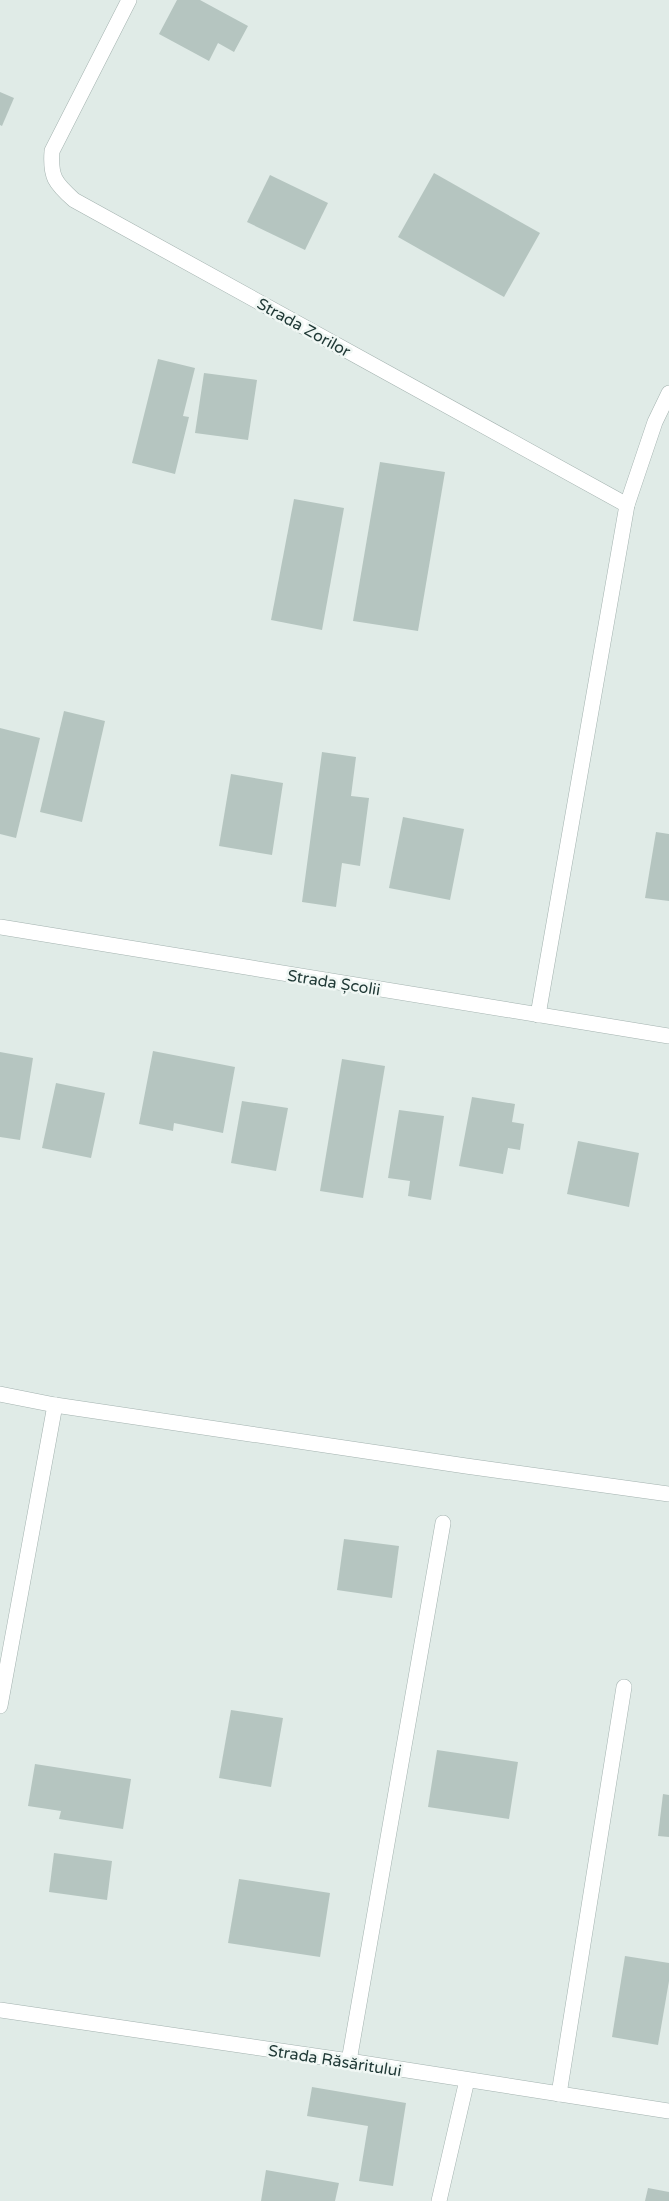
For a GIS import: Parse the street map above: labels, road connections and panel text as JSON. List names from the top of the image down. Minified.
{"streets":{"street":["Strada Zorilor","Strada Școlii","Strada Răsăritului"]}}
